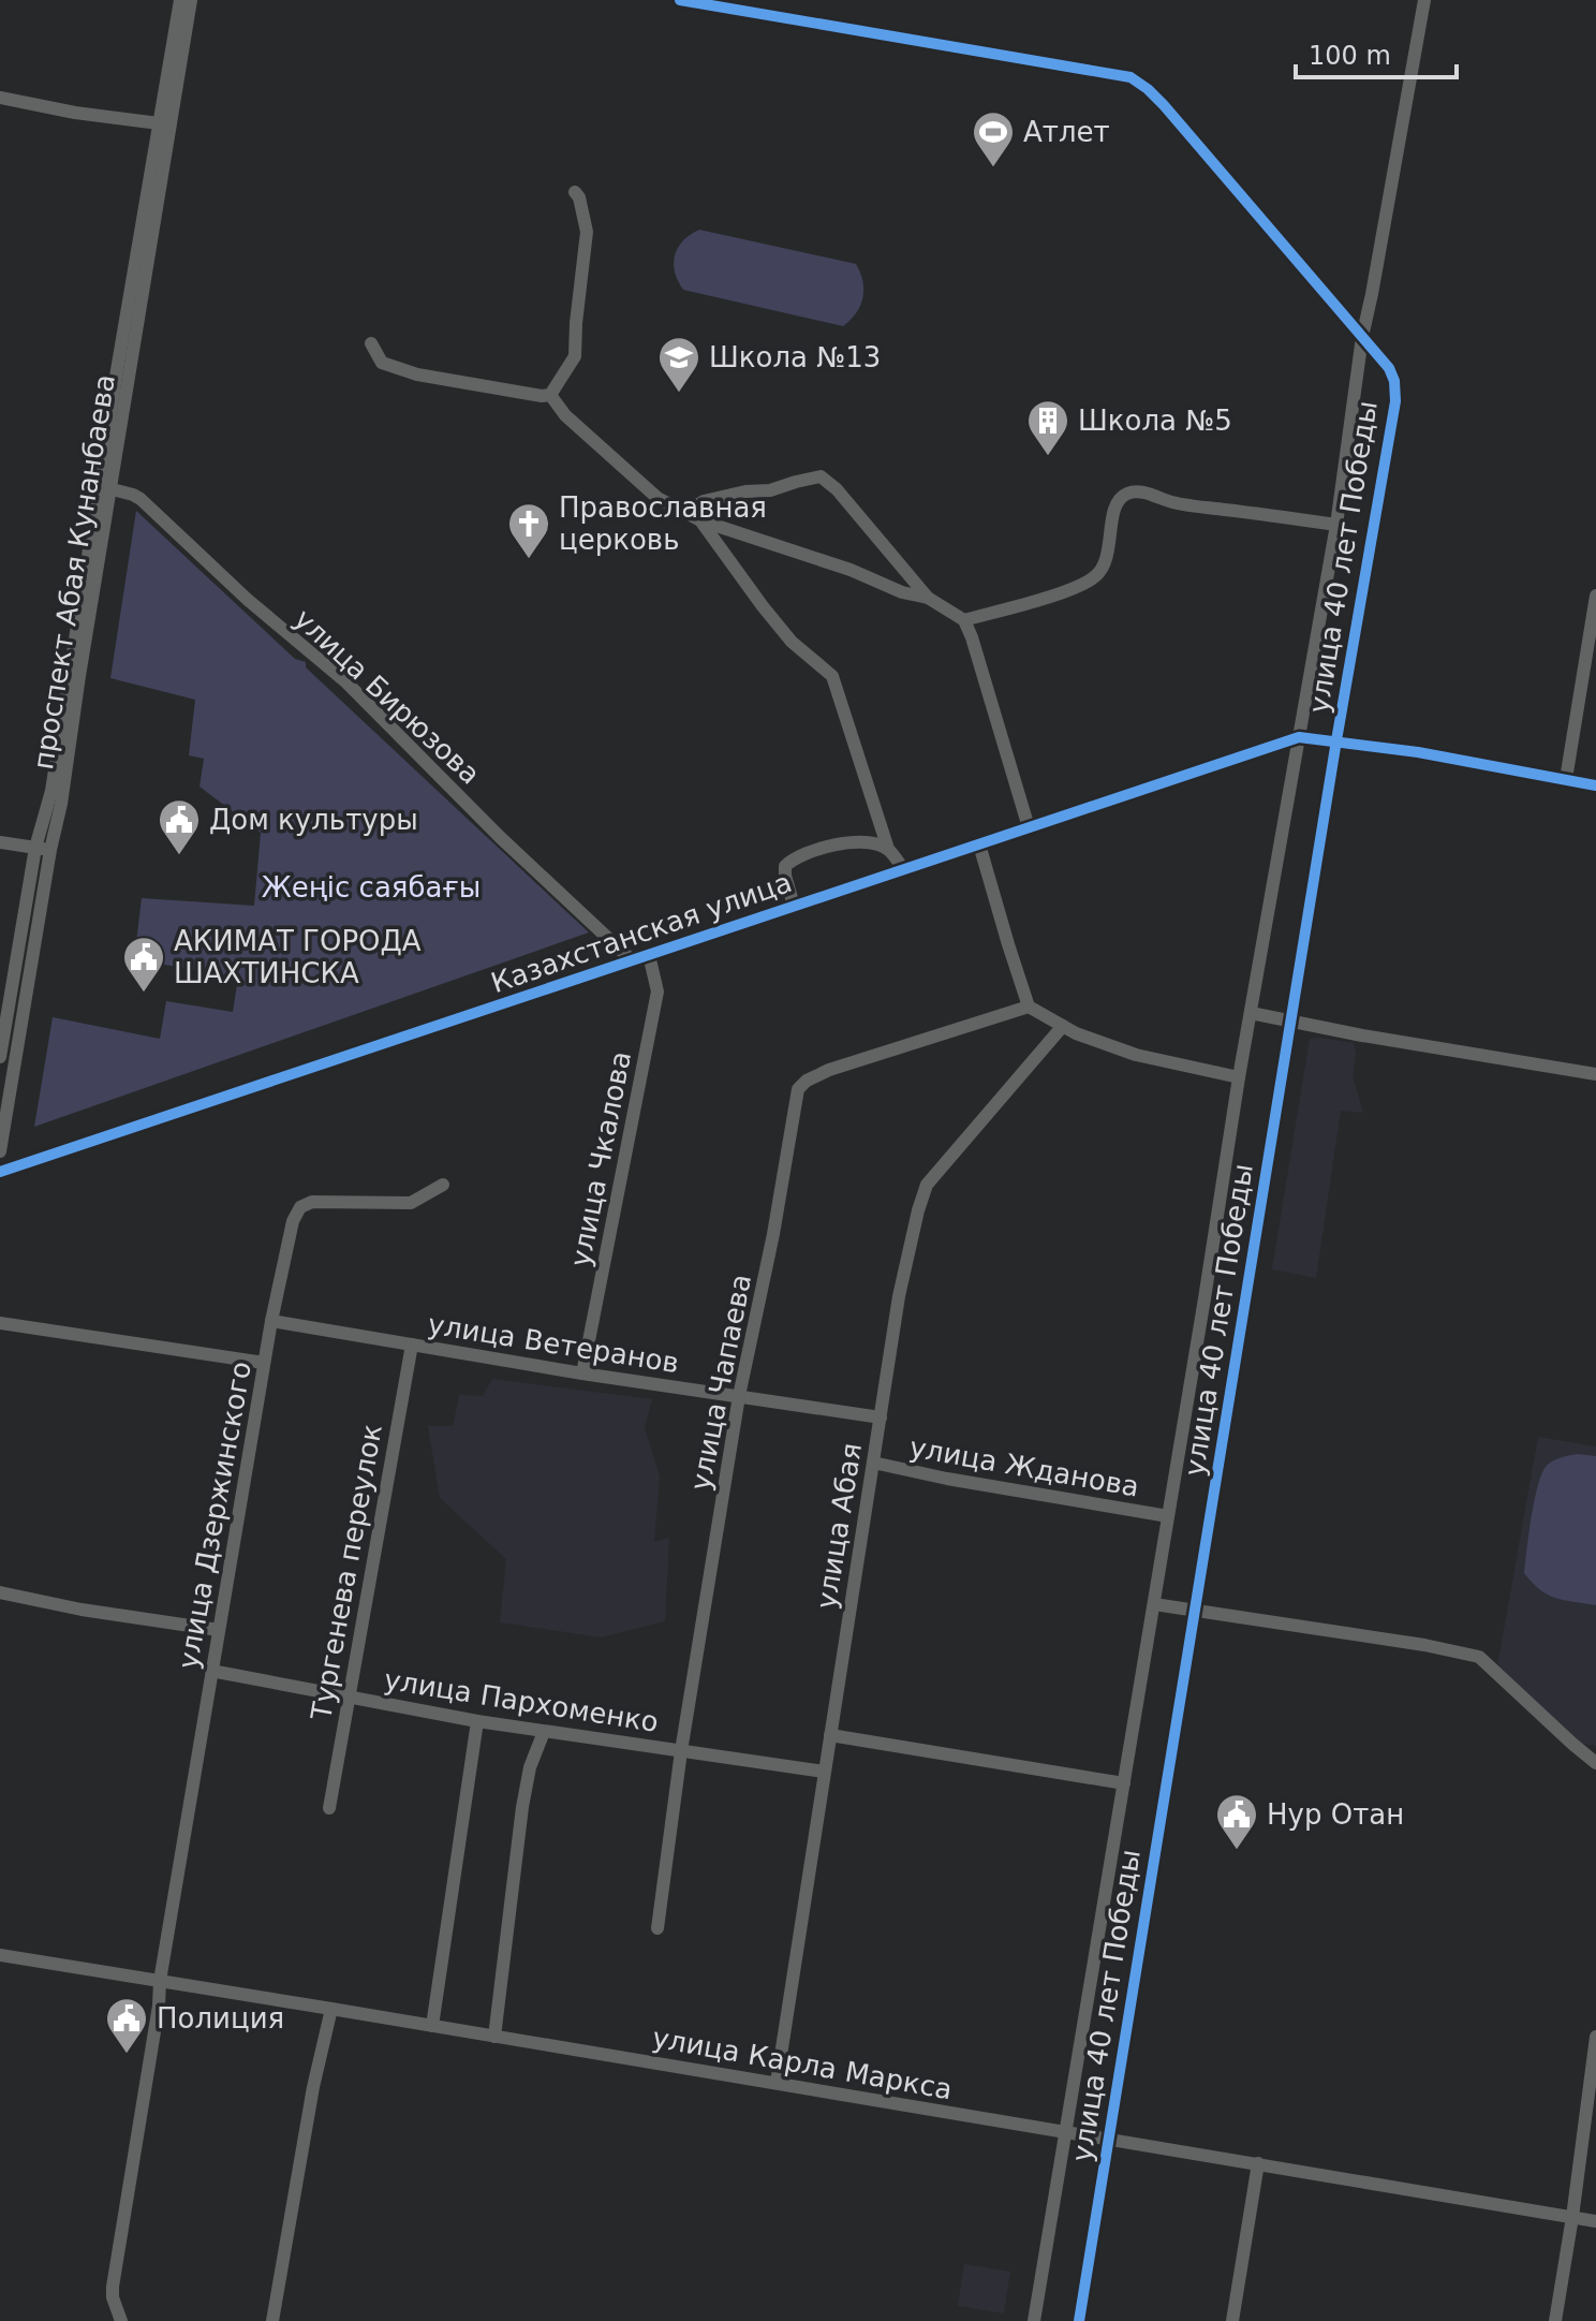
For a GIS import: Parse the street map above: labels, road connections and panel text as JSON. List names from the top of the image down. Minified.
{"streets":{"street":["улица 40 лет Победы","проспект Абая Кунанбаева","улица Бирюзова","Казахстанская улица","улица Чкалова","улица Ветеранов","улица Чапаева","улица Жданова","улица Дзержинского","улица Абая","Тургенева переулок","улица Пархоменко","улица Карла Маркса"]},"crossings":[["улица 40 лет Победы","Казахстанская улица"],["улица 40 лет Победы","улица Жданова"],["улица 40 лет Победы","улица Карла Маркса"],["проспект Абая Кунанбаева","улица Бирюзова"],["улица Бирюзова","Казахстанская улица"],["Казахстанская улица","улица Чкалова"],["улица Чкалова","улица Ветеранов"],["улица Ветеранов","улица Чапаева"],["улица Ветеранов","улица Дзержинского"],["улица Ветеранов","улица Абая"],["улица Ветеранов","Тургенева переулок"],["улица Чапаева","улица Пархоменко"],["улица Жданова","улица Абая"],["улица Дзержинского","улица Пархоменко"],["улица Дзержинского","улица Карла Маркса"],["улица Абая","улица Пархоменко"],["улица Абая","улица Карла Маркса"],["Тургенева переулок","улица Пархоменко"]],"parks":["Жеңіс саябағы"],"places":{"sports":["Атлет"],"school or university":["Школа №13"],"building":["Школа №5"],"church":["Православная церковь"],"public building":["Дом культуры","АКИМАТ ГОРОДА ШАХТИНСКА","Нур Отан","Полиция"]},"scale_bar":"100 m"}
